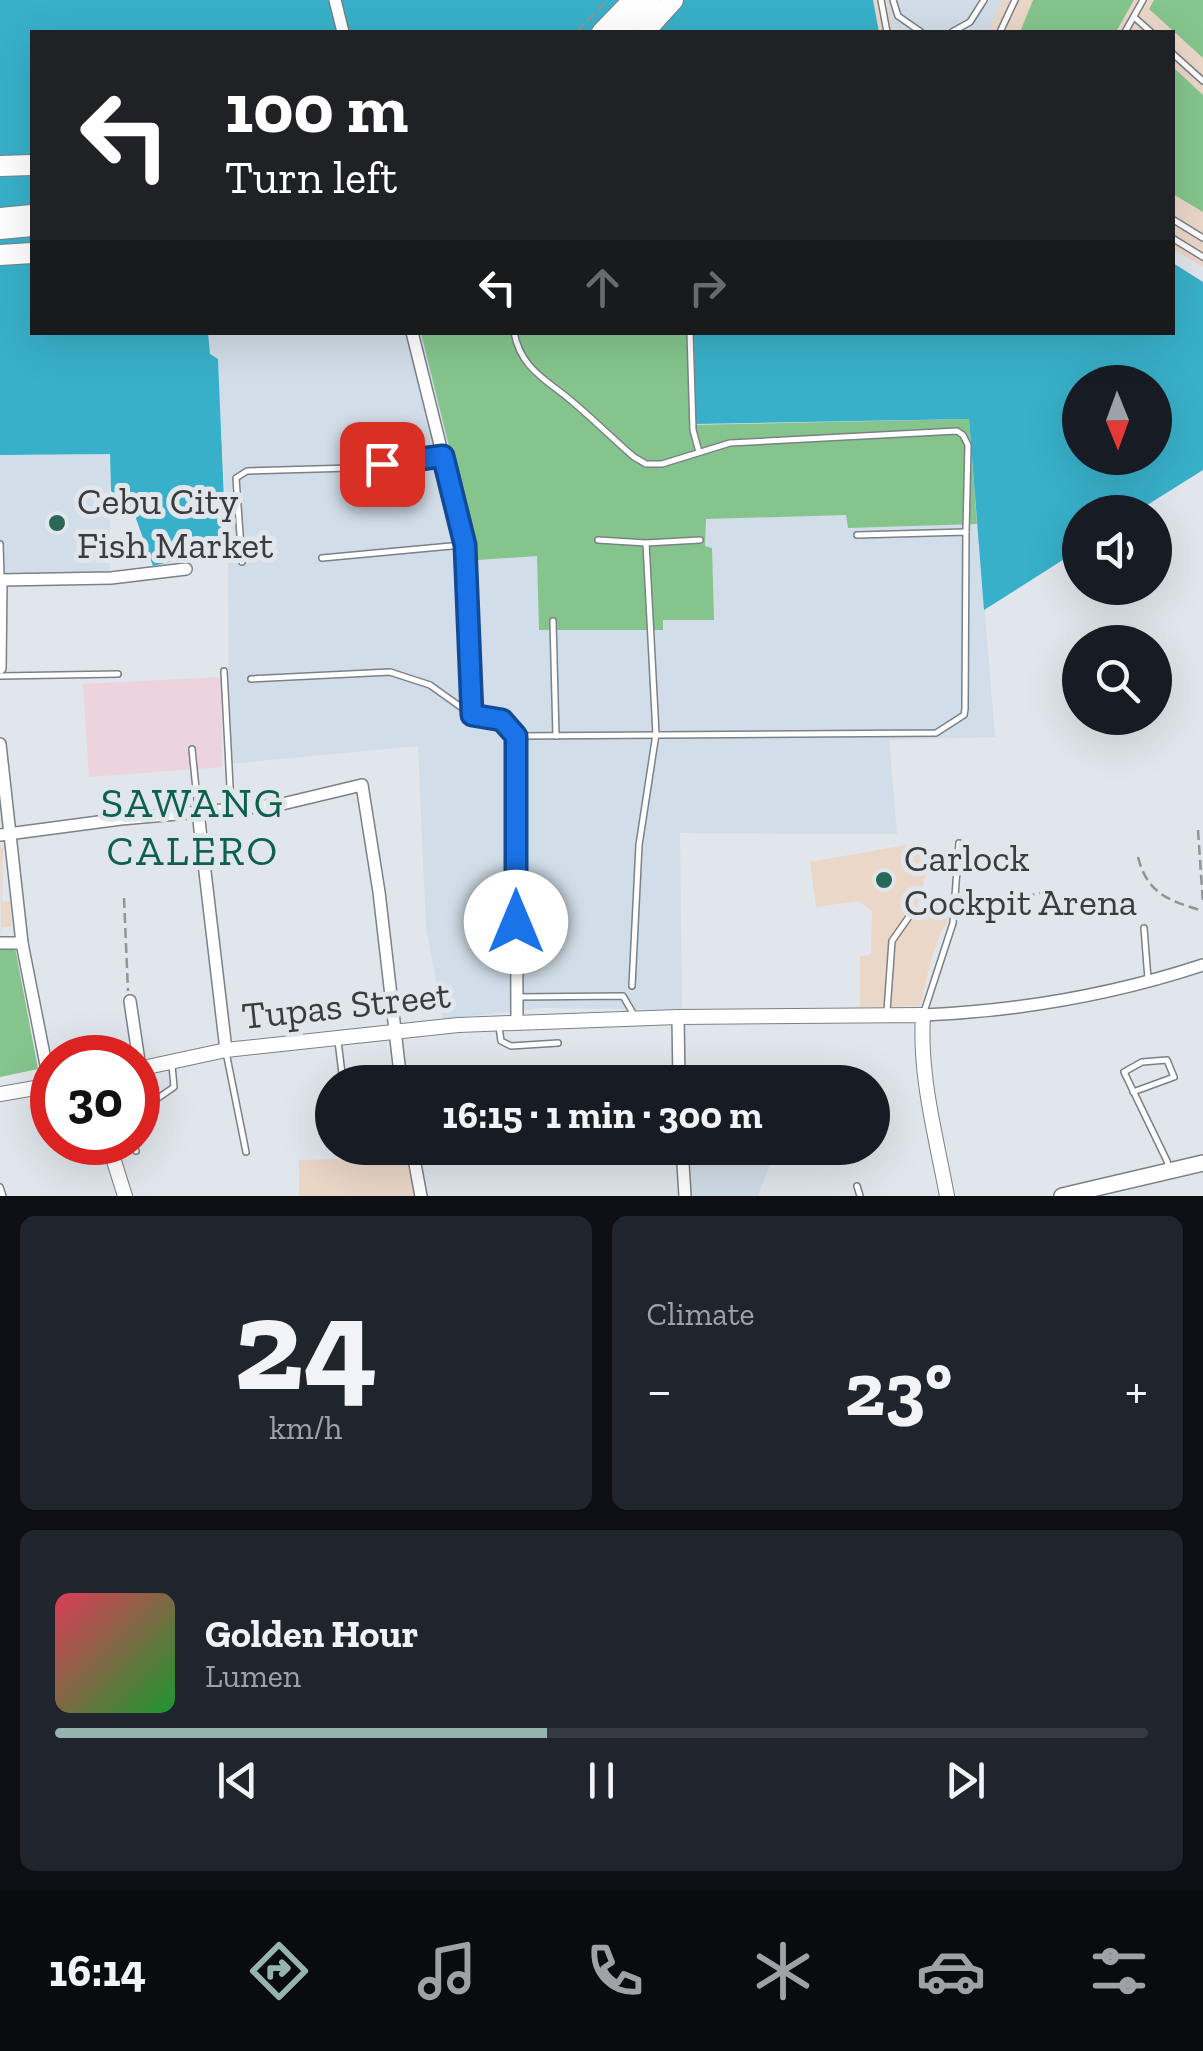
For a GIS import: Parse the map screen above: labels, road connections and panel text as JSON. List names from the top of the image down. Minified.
{"streets":{"street":["Tupas Street"]},"districts":["SAWANG CALERO"],"places":["Cebu City Fish Market","Carlock Cockpit Arena"],"north":"bottom","page":{"turn":["100 m","Turn left"],"limit":"30","trip":"16:15 · 1 min · 300 m","tile":[["24","km/h"],"Climate"],"heat":["−","23°","+"],"song":["Golden Hour","Lumen"],"tabs":"16:14"}}
